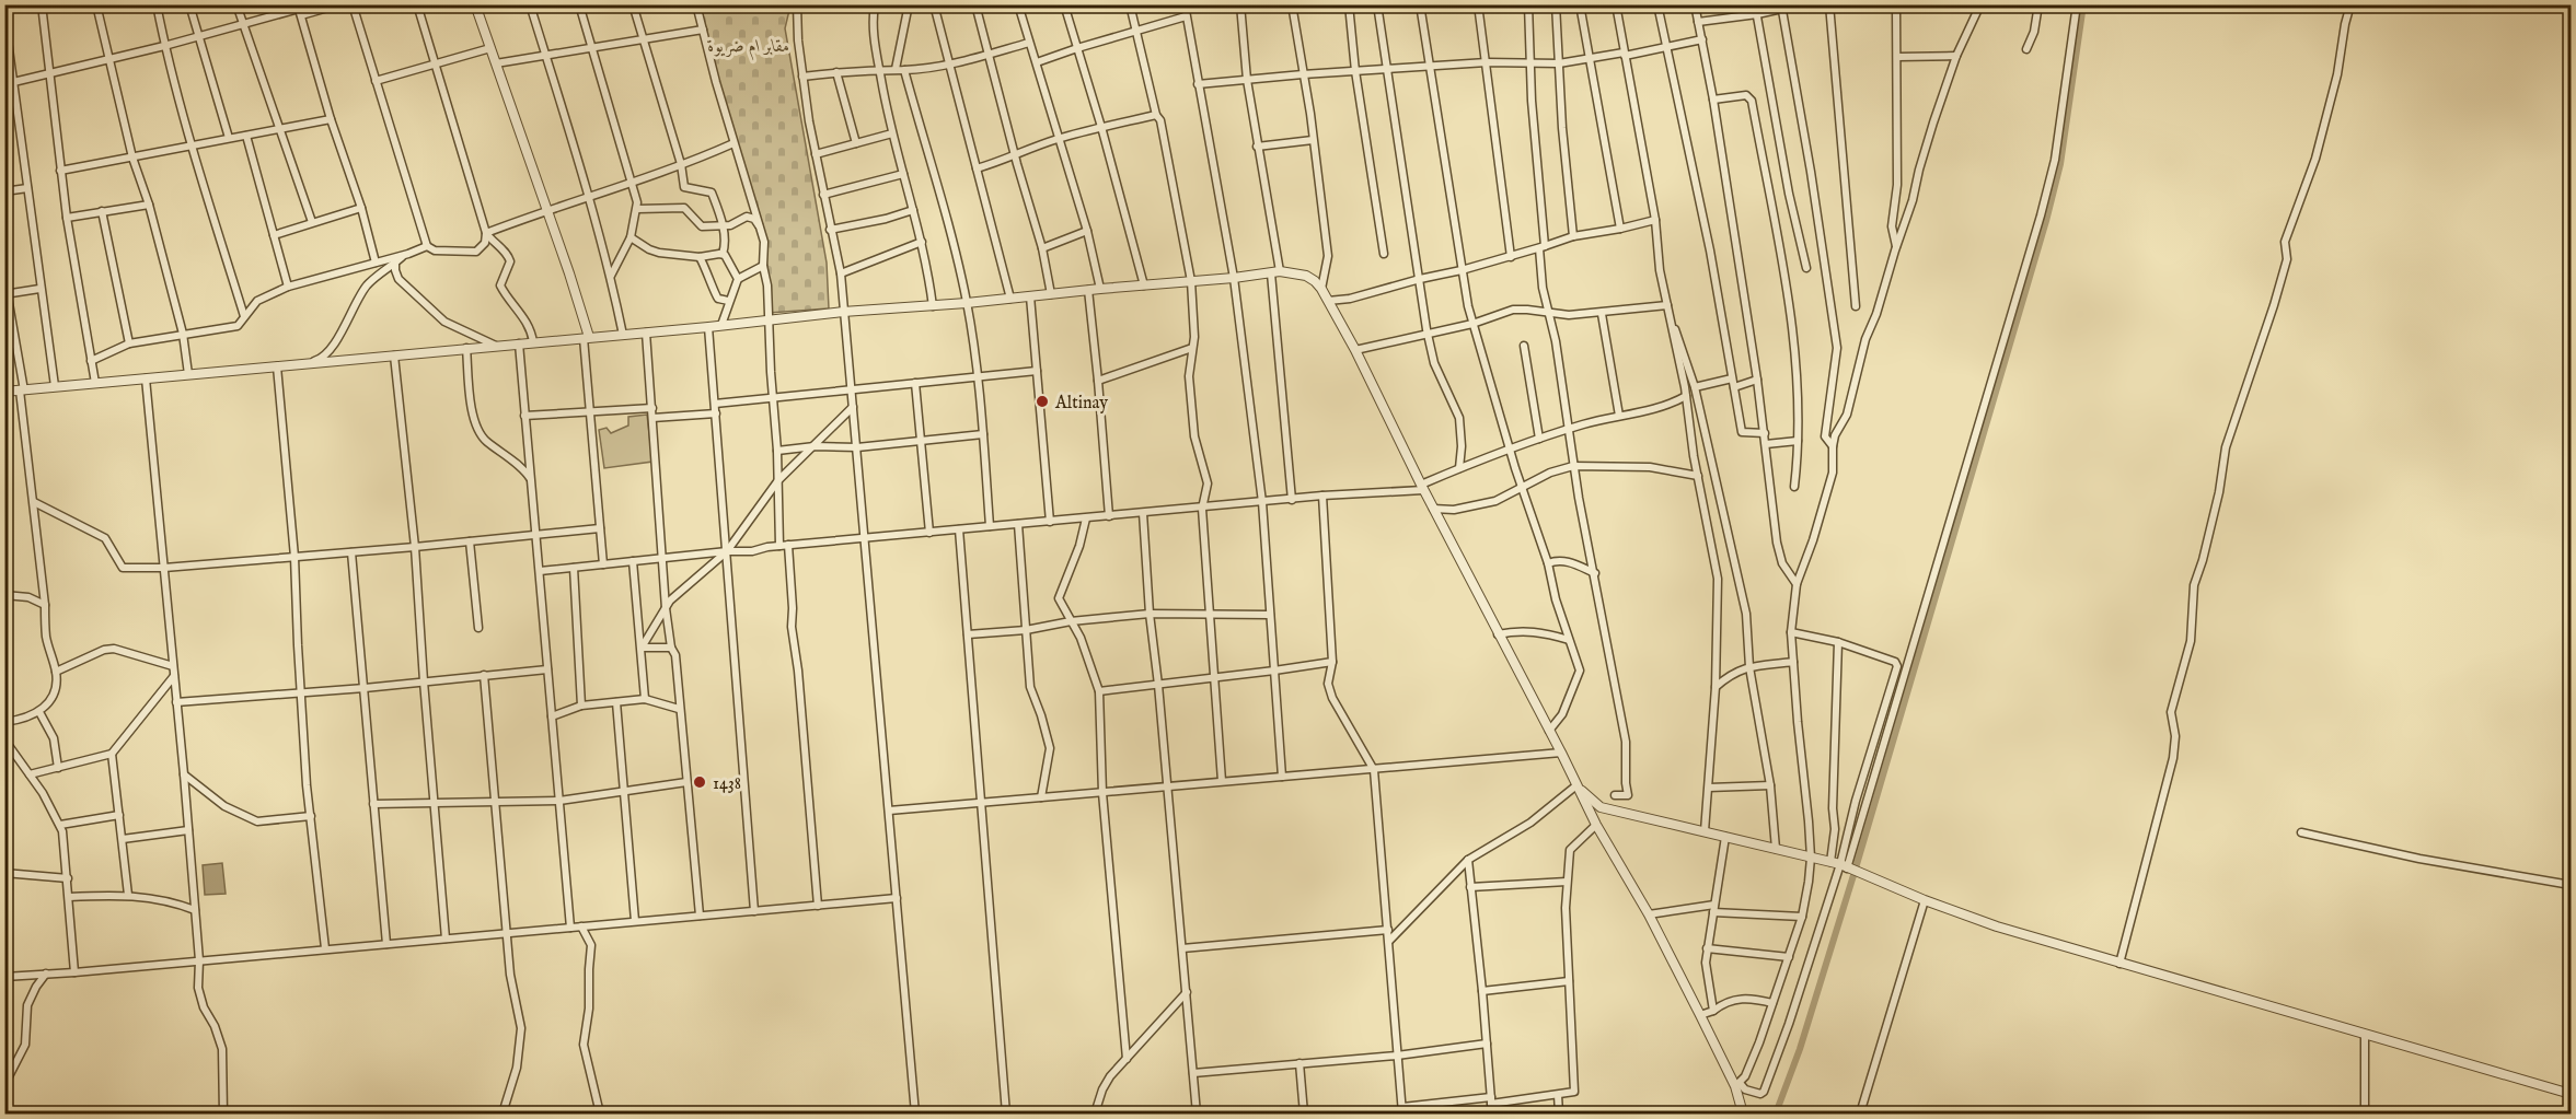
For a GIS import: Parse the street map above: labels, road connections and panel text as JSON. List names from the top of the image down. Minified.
{"parks":["مقابر ام ضريوة"],"places":["Altinay","1438"]}
